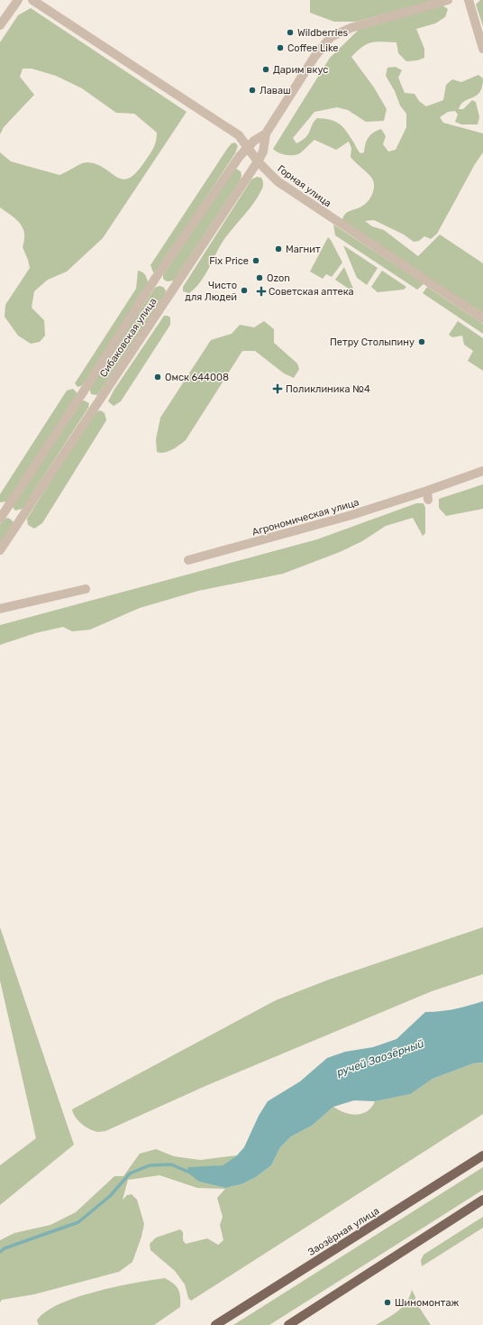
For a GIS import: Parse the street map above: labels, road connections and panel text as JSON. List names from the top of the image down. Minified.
{"streets":{"main road":["Заозёрная улица"],"street":["Горная улица","Сибаковская улица","Агрономическая улица"]},"crossings":[["Горная улица","Сибаковская улица"]],"water":["ручей Заозёрный"],"places":{"other":["Wildberries","Coffee Like","Дарим вкус","Лаваш","Магнит","Fix Price","Ozon","Чисто для Людей","Петру Столыпину","Омск 644008","Шиномонтаж"],"health":["Советская аптека","Поликлиника №4"]}}
